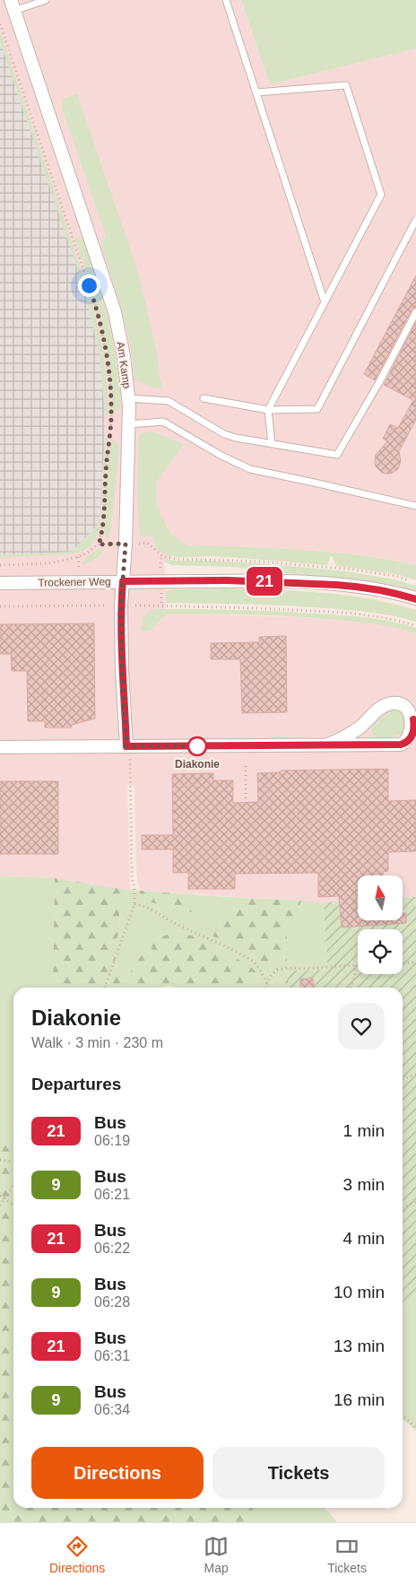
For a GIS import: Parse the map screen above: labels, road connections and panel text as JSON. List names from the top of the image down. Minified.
{"streets":{"street":["Am Kamp","Trockener Weg"]},"crossings":[["Am Kamp","Trockener Weg"]],"places":["Diakonie"],"lines":["bus line 21"],"north":"top","page":{"on_map":"21","heading":[["Diakonie","Walk · 3 min · 230 m"],"Departures"],"list":[{"mark":"21","name":"Bus","note":"06:19","value":"1 min"},{"mark":"9","name":"Bus","note":"06:21","value":"3 min"},{"mark":"21","name":"Bus","note":"06:22","value":"4 min"},{"mark":"9","name":"Bus","note":"06:28","value":"10 min"},{"mark":"21","name":"Bus","note":"06:31","value":"13 min"},{"mark":"9","name":"Bus","note":"06:34","value":"16 min"}],"buttons":["Directions","Tickets"],"tabs":["Directions","Map","Tickets"]}}
